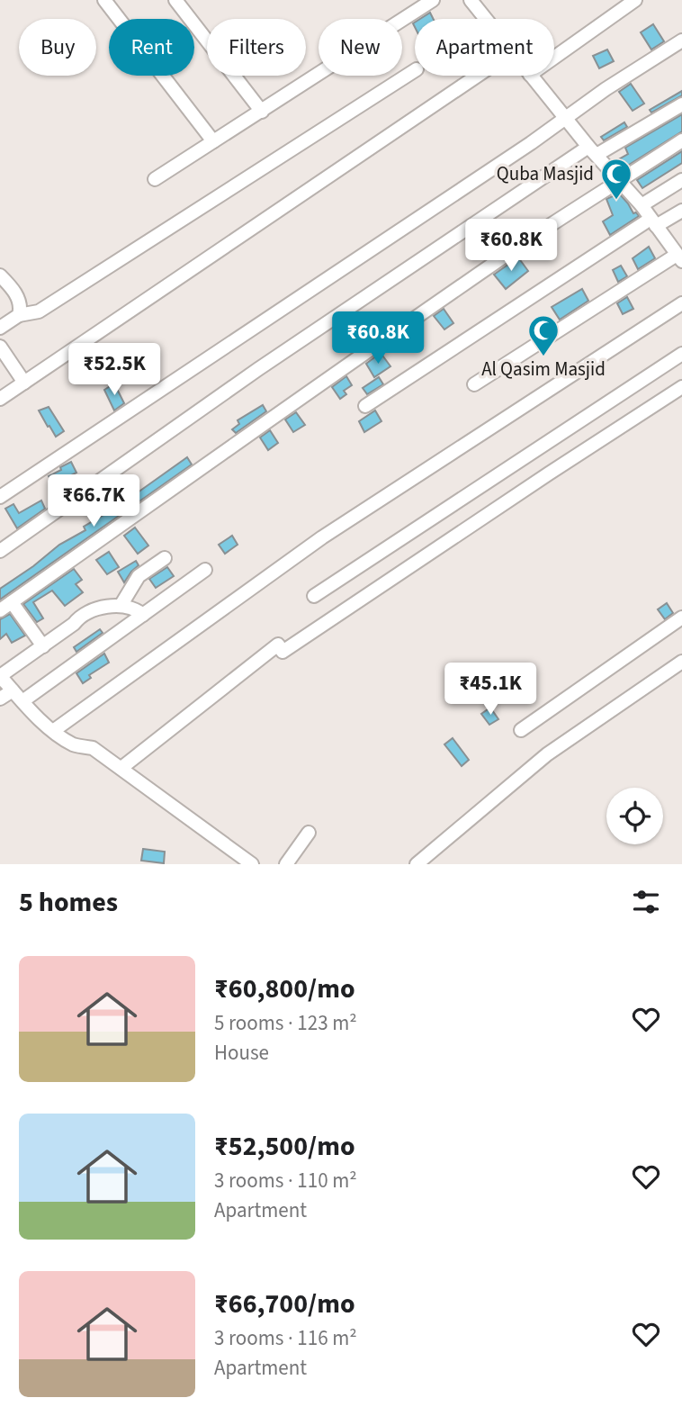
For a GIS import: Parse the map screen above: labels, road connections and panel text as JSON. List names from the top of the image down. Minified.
{"places":{"mosque":["Quba Masjid","Al Qasim Masjid"]},"page":{"chip":["Buy","Rent","Filters","New","Apartment"],"price":["₹60.8K","₹60.8K","₹52.5K","₹66.7K","₹45.1K"],"heading":"5 homes","list":[{"name":"₹60,800/mo","note":"5 rooms · 123 m² · House"},{"name":"₹52,500/mo","note":"3 rooms · 110 m² · Apartment"},{"name":"₹66,700/mo","note":"3 rooms · 116 m² · Apartment"}]}}
